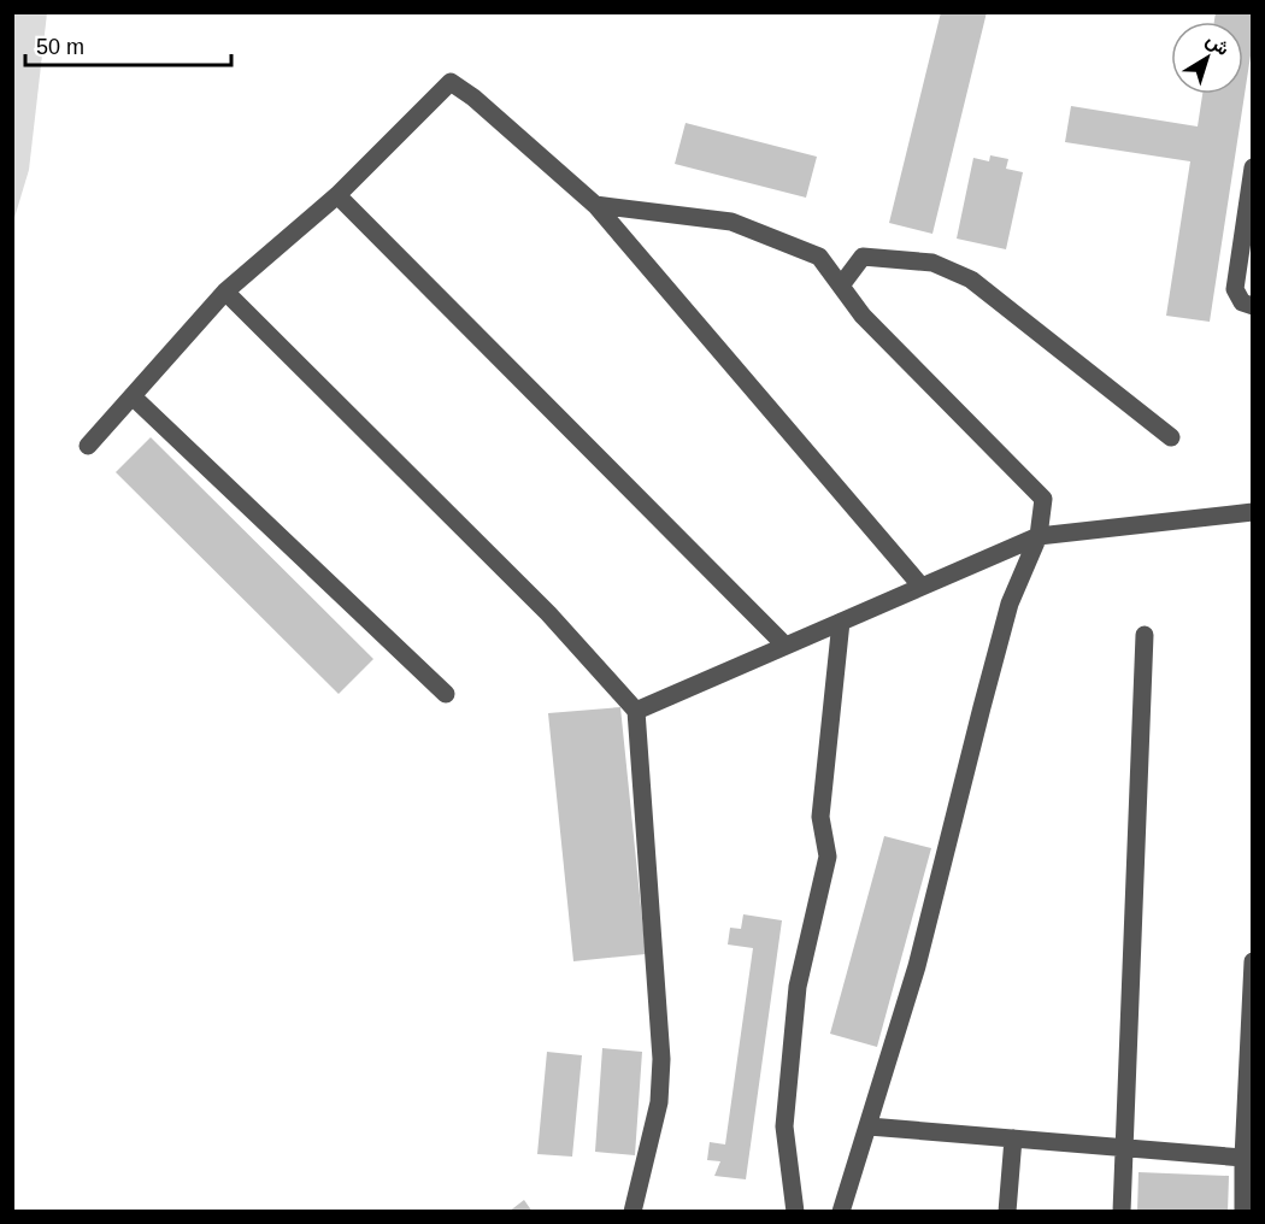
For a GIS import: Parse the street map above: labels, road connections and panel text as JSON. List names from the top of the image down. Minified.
{"scale_bar":"50 m","north":"top right"}
